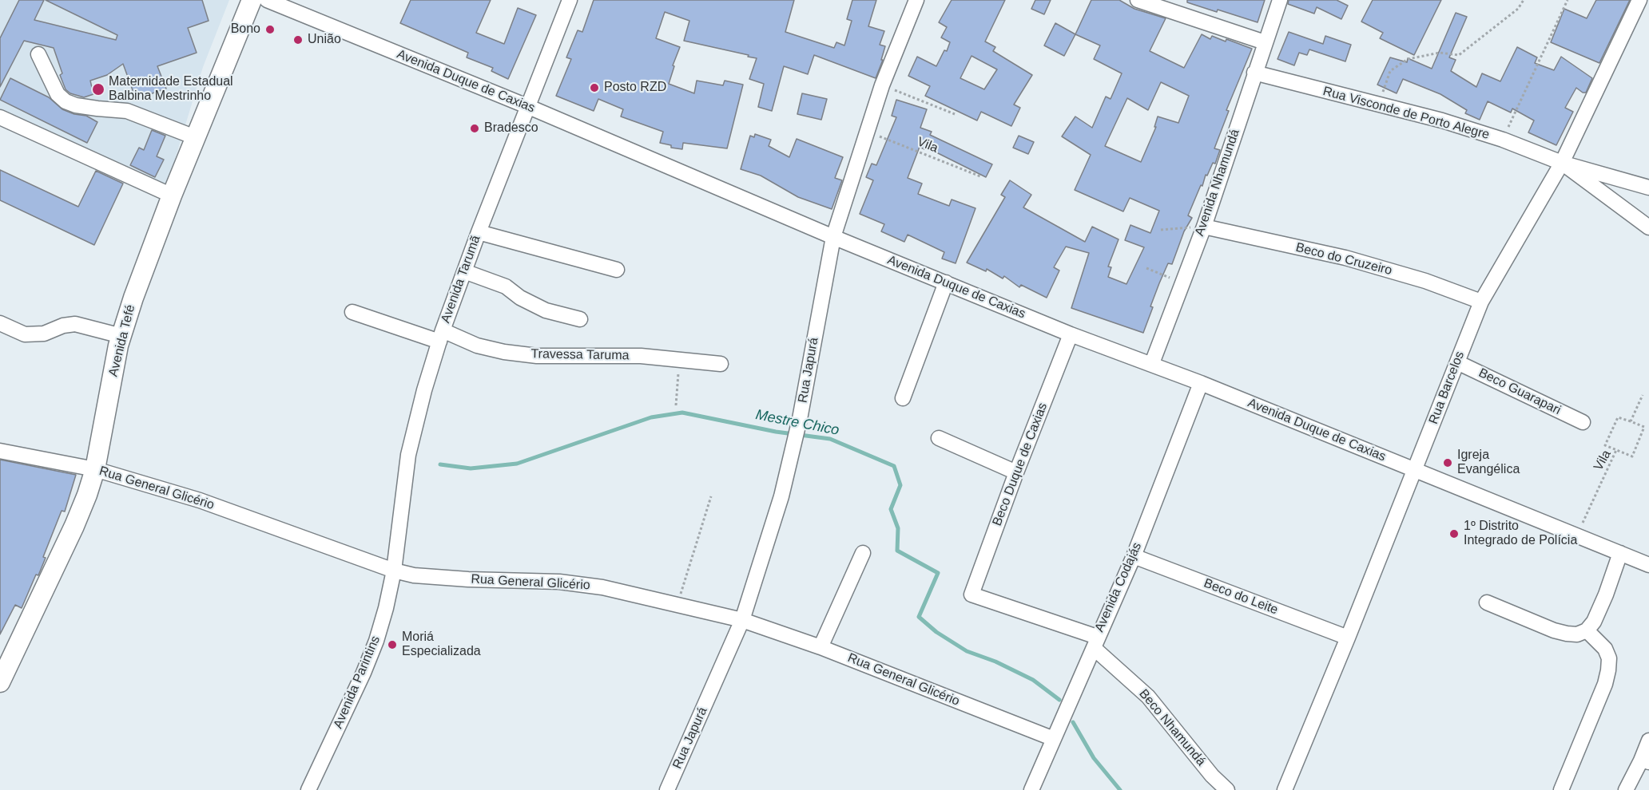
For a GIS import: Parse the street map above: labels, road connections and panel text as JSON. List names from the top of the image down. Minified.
{"streets":{"main road":["Avenida Tefé"],"street":["Avenida Duque de Caxias","Rua Visconde de Porto Alegre","Avenida Nhamundá","Beco do Cruzeiro","Avenida Tarumã","Travessa Taruma","Rua Japurá","Rua Barcelos","Beco Guarapari","Beco Duque de Caxias","Rua General Glicério","Avenida Codajás","Beco do Leite","Avenida Parintins","Beco Nhamundá"],"path":["Vila"]},"crossings":[["Avenida Duque de Caxias","Vila"],["Avenida Duque de Caxias","Avenida Nhamundá"],["Avenida Duque de Caxias","Avenida Tarumã"],["Avenida Duque de Caxias","Rua Japurá"],["Avenida Duque de Caxias","Rua Barcelos"],["Avenida Duque de Caxias","Beco Duque de Caxias"],["Avenida Duque de Caxias","Avenida Codajás"],["Rua Visconde de Porto Alegre","Avenida Nhamundá"],["Rua Visconde de Porto Alegre","Rua Barcelos"],["Vila","Rua Japurá"],["Avenida Nhamundá","Beco do Cruzeiro"],["Beco do Cruzeiro","Rua Barcelos"],["Avenida Tarumã","Travessa Taruma"],["Avenida Tarumã","Rua General Glicério"],["Avenida Tarumã","Avenida Parintins"],["Avenida Tefé","Rua General Glicério"],["Rua Japurá","Rua General Glicério"],["Rua Barcelos","Beco Guarapari"],["Rua Barcelos","Beco do Leite"],["Beco Duque de Caxias","Avenida Codajás"],["Beco Duque de Caxias","Beco Nhamundá"],["Rua General Glicério","Avenida Codajás"],["Rua General Glicério","Avenida Parintins"],["Avenida Codajás","Beco do Leite"],["Avenida Codajás","Beco Nhamundá"]],"water":["Mestre Chico"],"places":["Bono","União","Posto RZD","Maternidade Estadual Balbina Mestrinho","Bradesco","Igreja Evangélica","1º Distrito Integrado de Polícia","Moriá Especializada"]}
